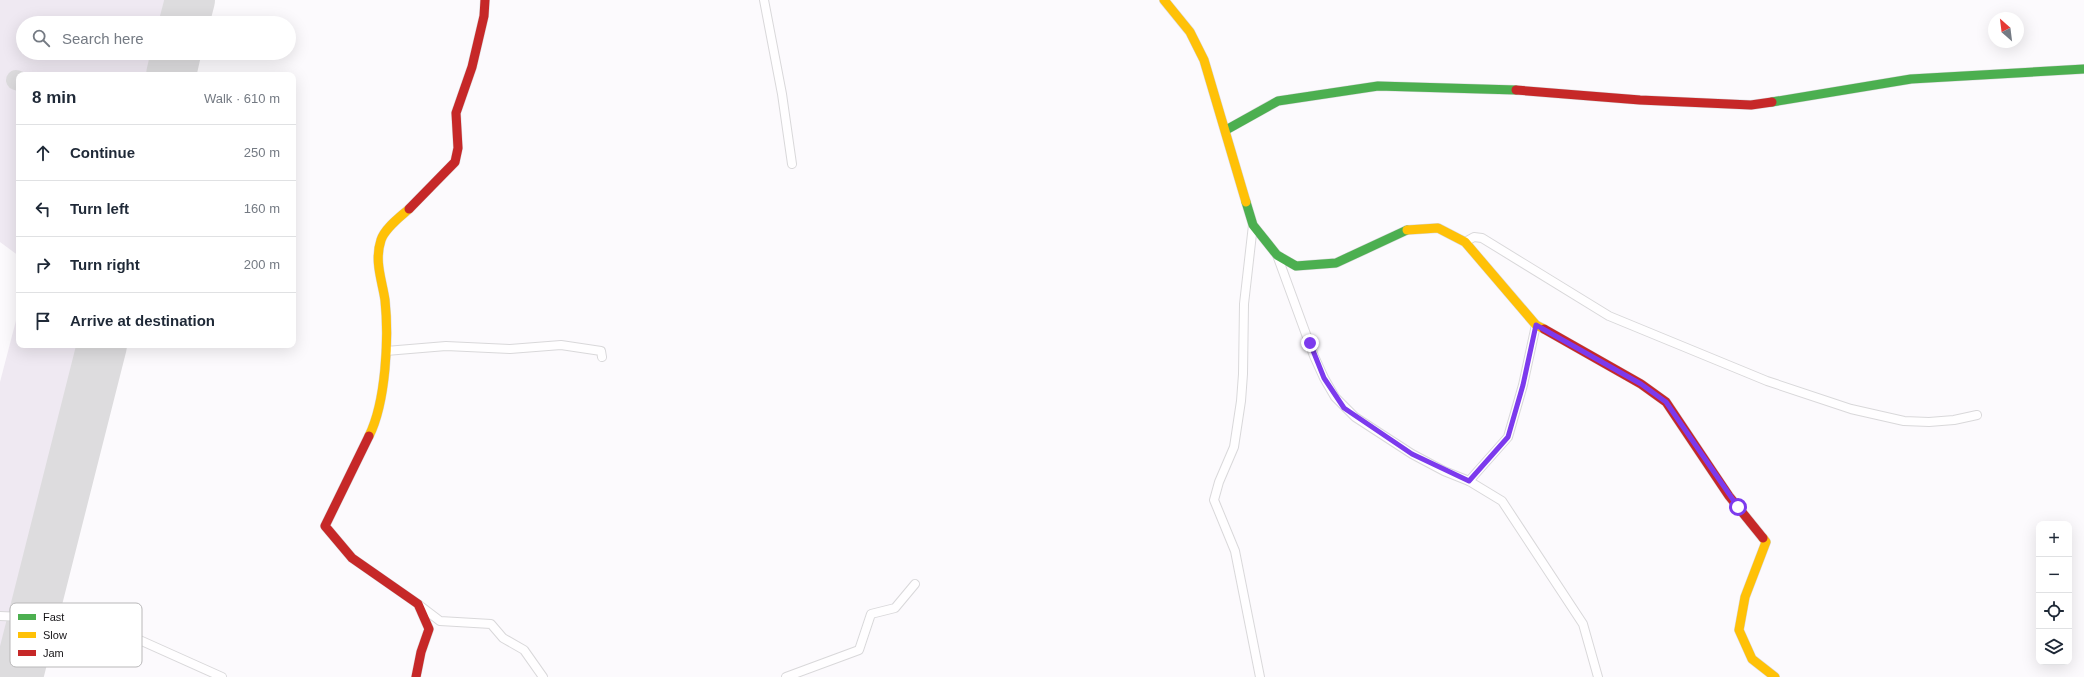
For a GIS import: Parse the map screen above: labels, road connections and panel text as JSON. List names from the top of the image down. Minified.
{"legend":["Fast","Slow","Jam"],"north":"top left","page":{"search":"Search here","heading":["8 min","Walk · 610 m"],"list":[["Continue","250 m"],["Turn left","160 m"],["Turn right","200 m"],"Arrive at destination"],"map_buttons":["+","−"]}}
